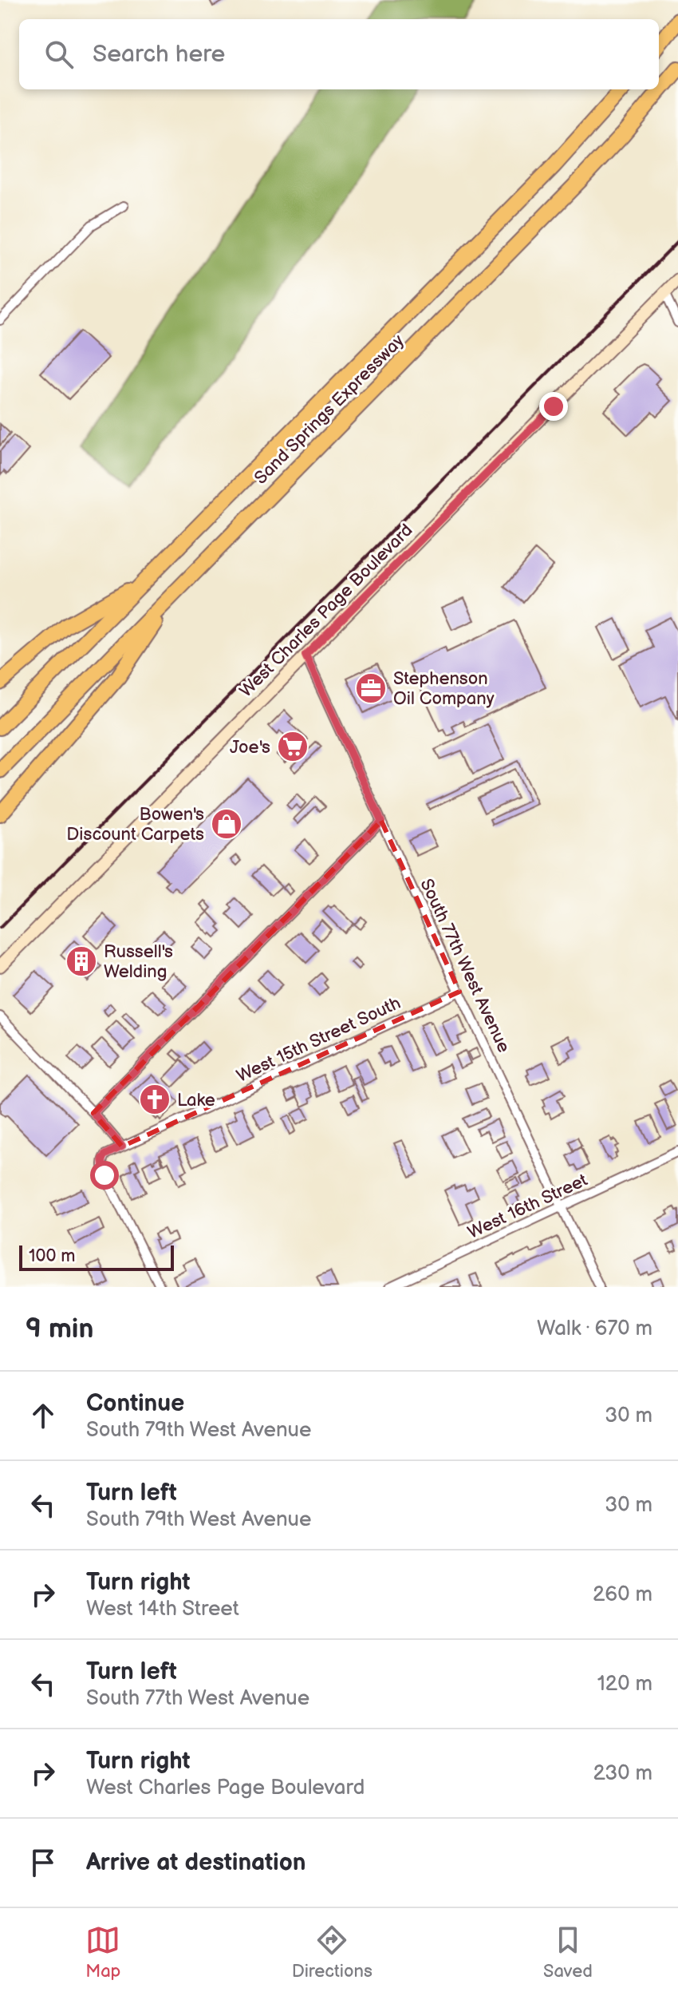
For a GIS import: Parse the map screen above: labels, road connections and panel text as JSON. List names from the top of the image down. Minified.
{"streets":{"highway":["Sand Springs Expressway"],"main road":["West Charles Page Boulevard"],"street":["South 77th West Avenue","West 15th Street South","West 16th Street"]},"crossings":[["West Charles Page Boulevard","South 77th West Avenue"],["South 77th West Avenue","West 15th Street South"],["South 77th West Avenue","West 16th Street"]],"places":{"office":["Stephenson Oil Company"],"supermarket":["Joe's"],"shop":["Bowen's Discount Carpets"],"building":["Russell's Welding"],"church":["Lake"]},"scale_bar":"100 m","page":{"search":"Search here","scale":"100 m","heading":["9 min","Walk · 670 m"],"list":[["Continue","South 79th West Avenue","30 m"],["Turn left","South 79th West Avenue","30 m"],["Turn right","West 14th Street","260 m"],["Turn left","South 77th West Avenue","120 m"],["Turn right","West Charles Page Boulevard","230 m"],"Arrive at destination"],"nav":["Map","Directions","Saved"]}}
